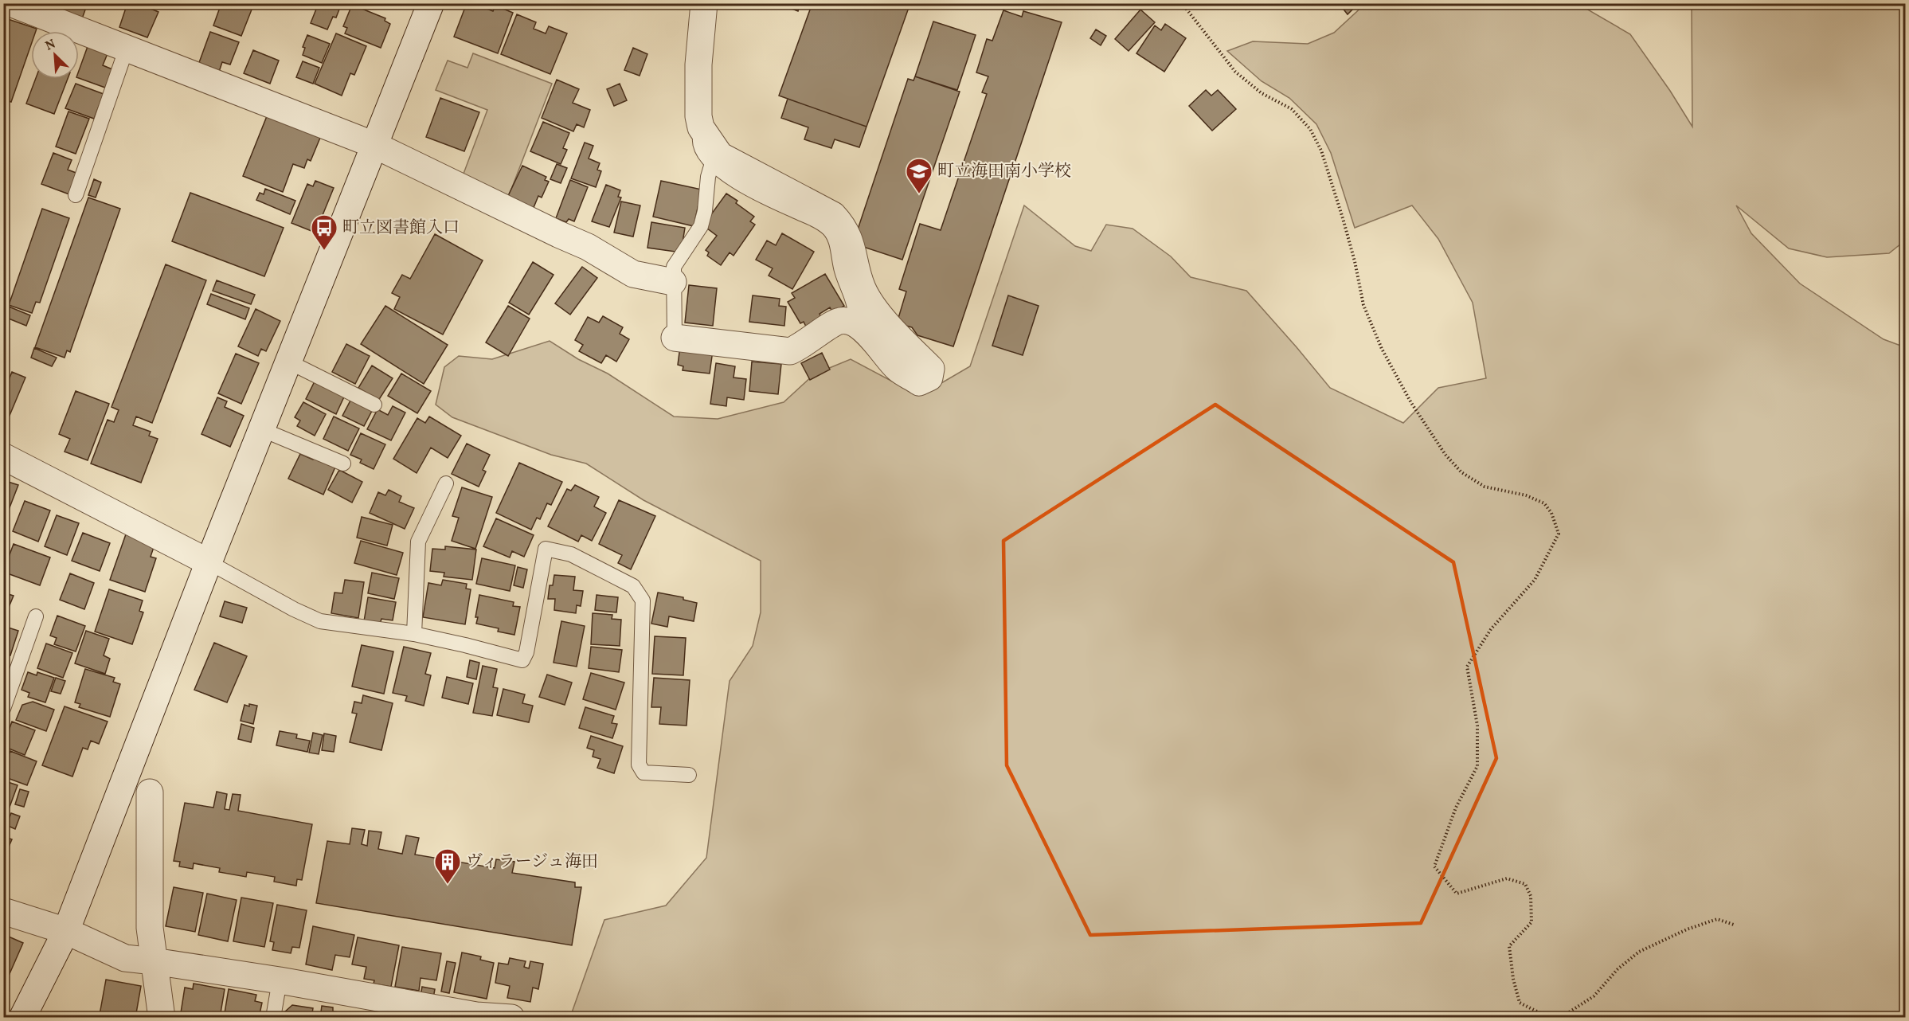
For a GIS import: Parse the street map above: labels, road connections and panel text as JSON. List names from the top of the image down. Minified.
{"places":{"school or university":["町立海田南小学校"],"bus stop":["町立図書館入口"],"building":["ヴィラージュ海田"]},"north":"top left"}
